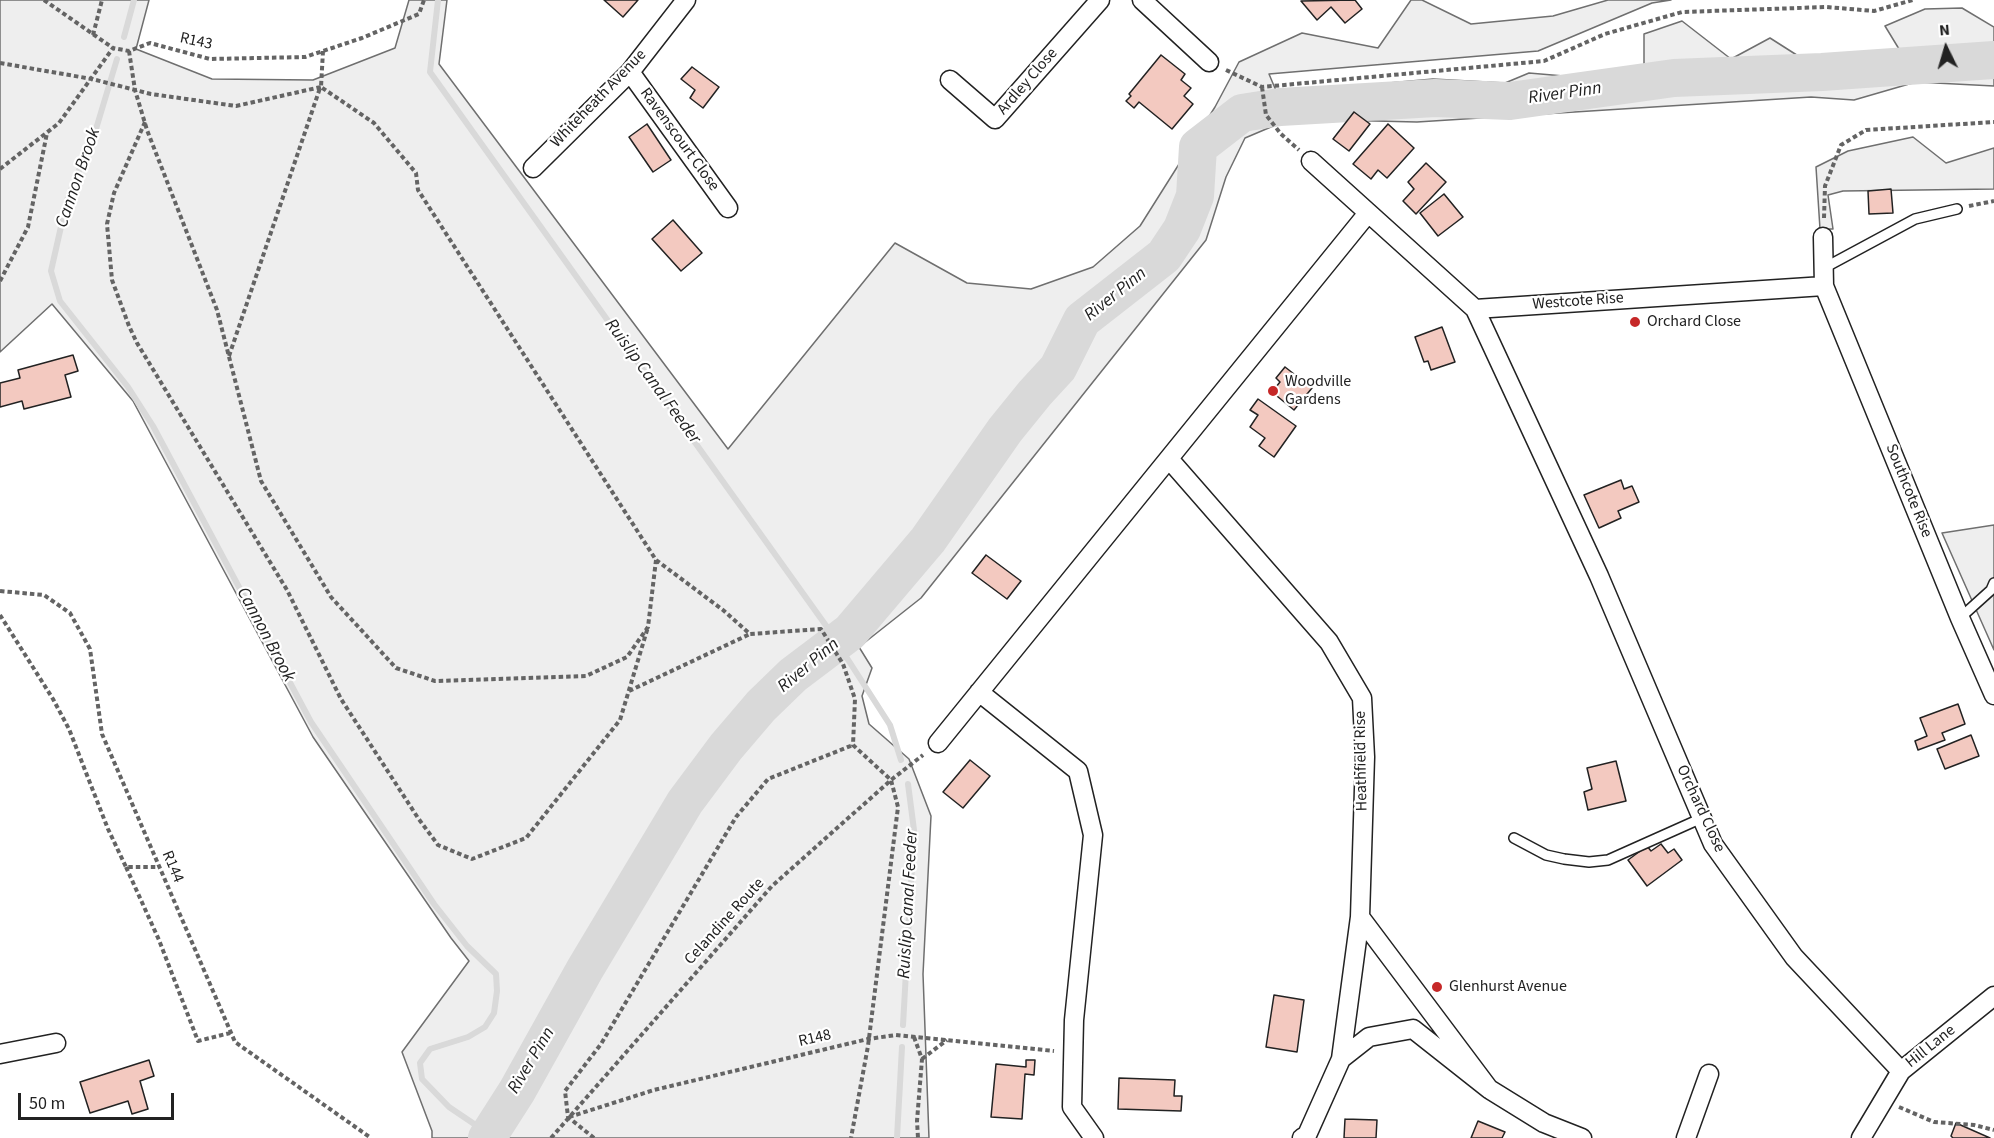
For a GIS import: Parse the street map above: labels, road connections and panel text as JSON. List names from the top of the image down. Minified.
{"streets":{"street":["Ardley Close","Whiteheath Avenue","Ravenscourt Close","Westcote Rise","Southcote Rise","Heathfield Rise","Orchard Close","Hill Lane"],"path":["R143","R144","Celandine Route","R148"]},"crossings":[["Whiteheath Avenue","Ravenscourt Close"],["Westcote Rise","Southcote Rise"],["Westcote Rise","Orchard Close"],["Orchard Close","Hill Lane"],["Celandine Route","R148"]],"water":["River Pinn","Cannon Brook","Ruislip Canal Feeder"],"places":["Orchard Close","Woodville Gardens","Glenhurst Avenue"],"scale_bar":"50 m","north":"top"}
